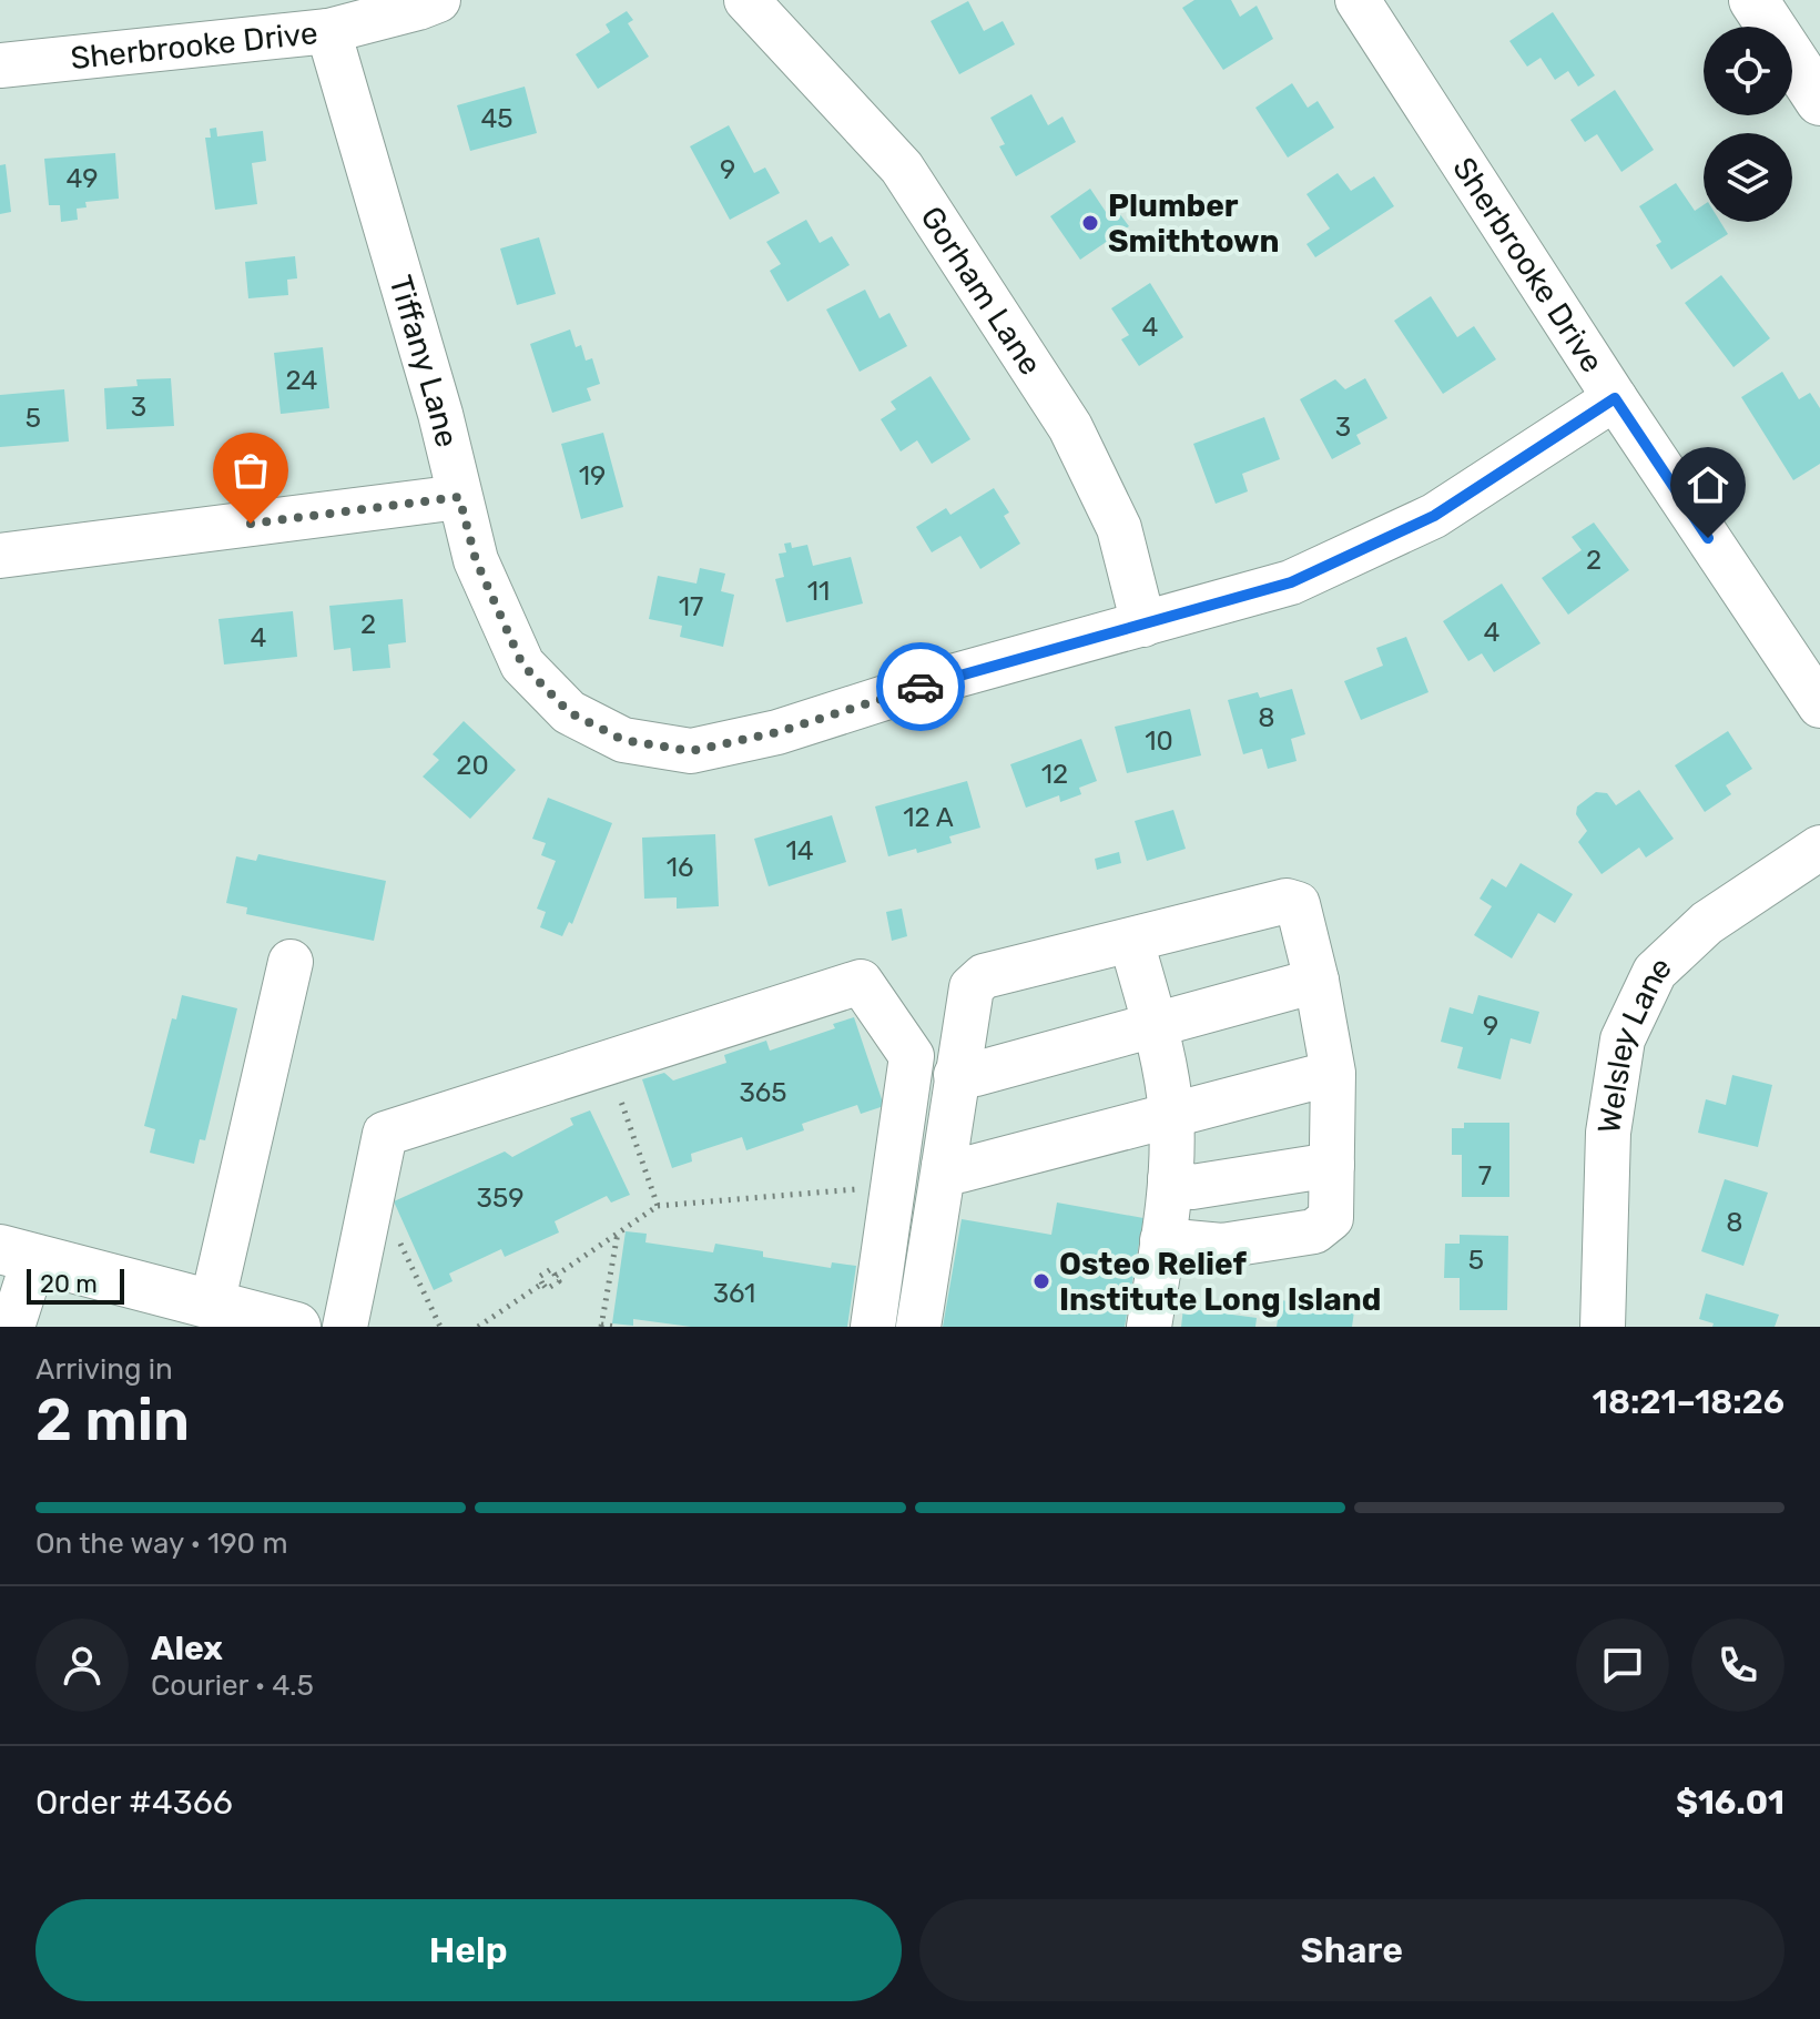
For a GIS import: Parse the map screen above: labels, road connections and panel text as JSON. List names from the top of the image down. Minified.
{"streets":{"street":["Sherbrooke Drive","Gorham Lane","Tiffany Lane","Welsley Lane"]},"crossings":[["Sherbrooke Drive","Tiffany Lane"],["Gorham Lane","Tiffany Lane"]],"places":["Plumber Smithtown","Osteo Relief Institute Long Island"],"house_numbers":["45","9","49","4","24","3","5","3","19","2","11","17","2","4","4","8","10","20","12","12 A","14","16","9","365","7","359","8","5","361"],"scale_bar":"20 m","page":{"scale":"20 m","heading":["2 min","Arriving in","18:21–18:26"],"panel":["Alex","Courier · 4.5","Order #4366","$16.01"],"bar":"On the way · 190 m","buttons":["Help","Share"]}}
